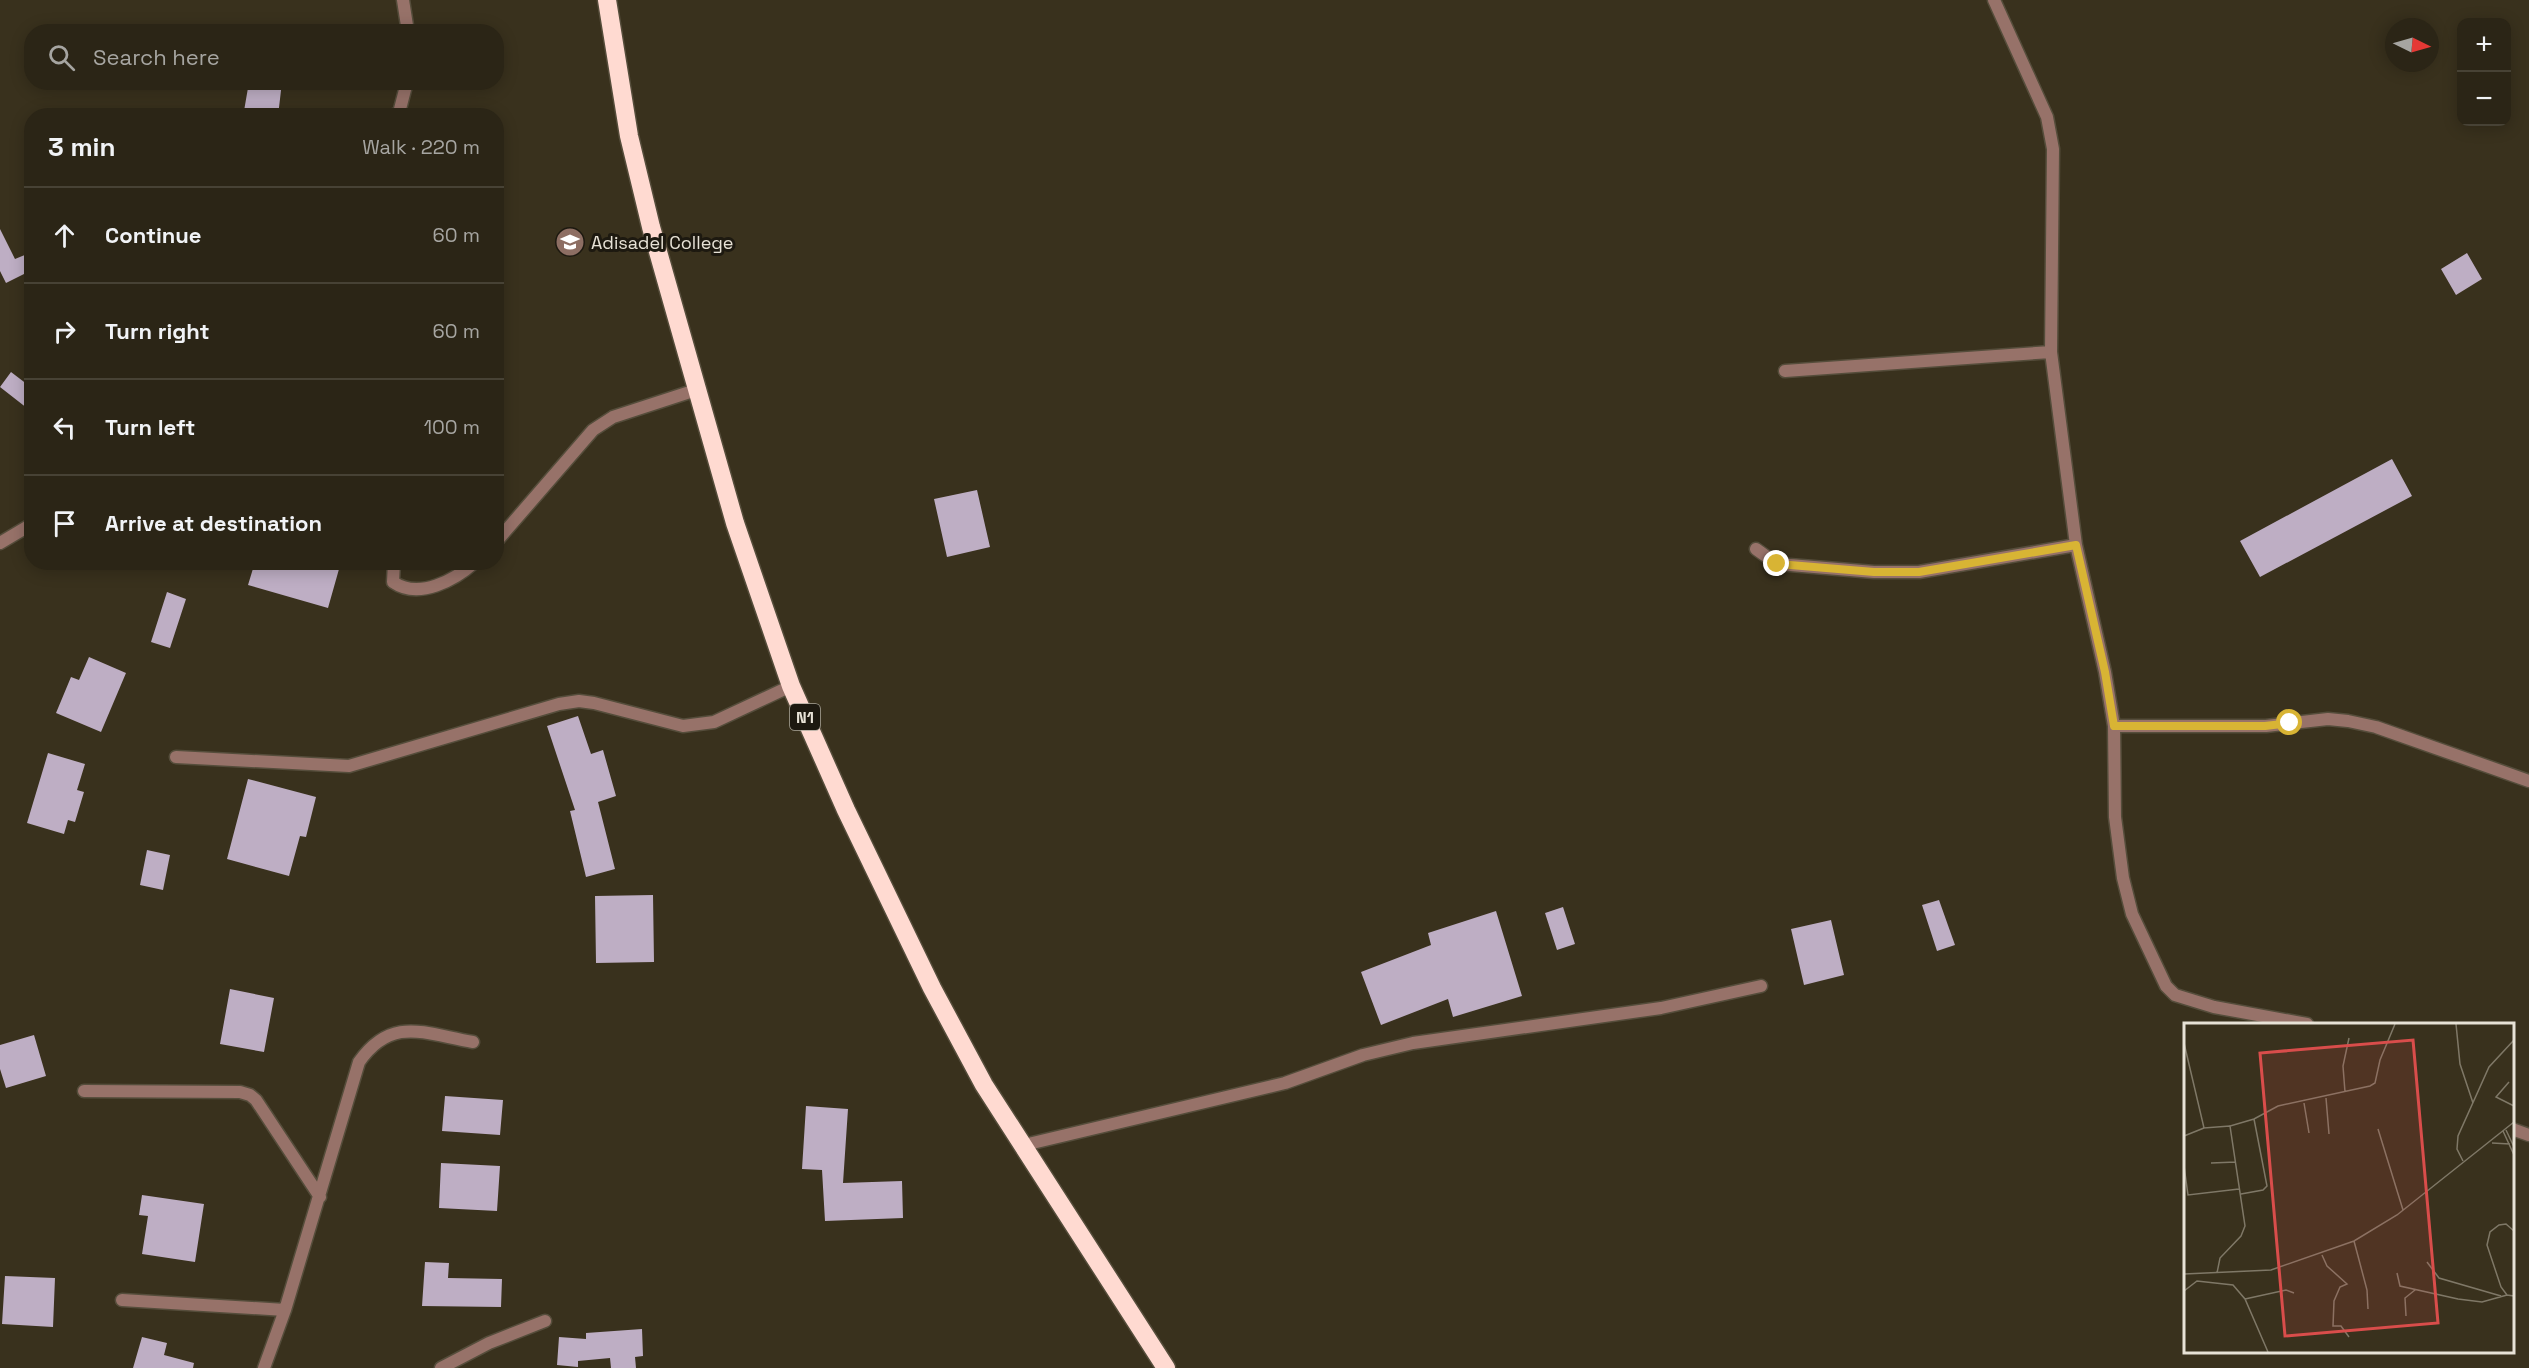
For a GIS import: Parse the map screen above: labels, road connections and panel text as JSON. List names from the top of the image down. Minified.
{"streets":{"highway":["N1"]},"places":{"school or university":["Adisadel College"]},"north":"right","page":{"map_buttons":["+","−"],"search":"Search here","heading":["3 min","Walk · 220 m"],"list":[["Continue","60 m"],["Turn right","60 m"],["Turn left","100 m"],"Arrive at destination"]}}
